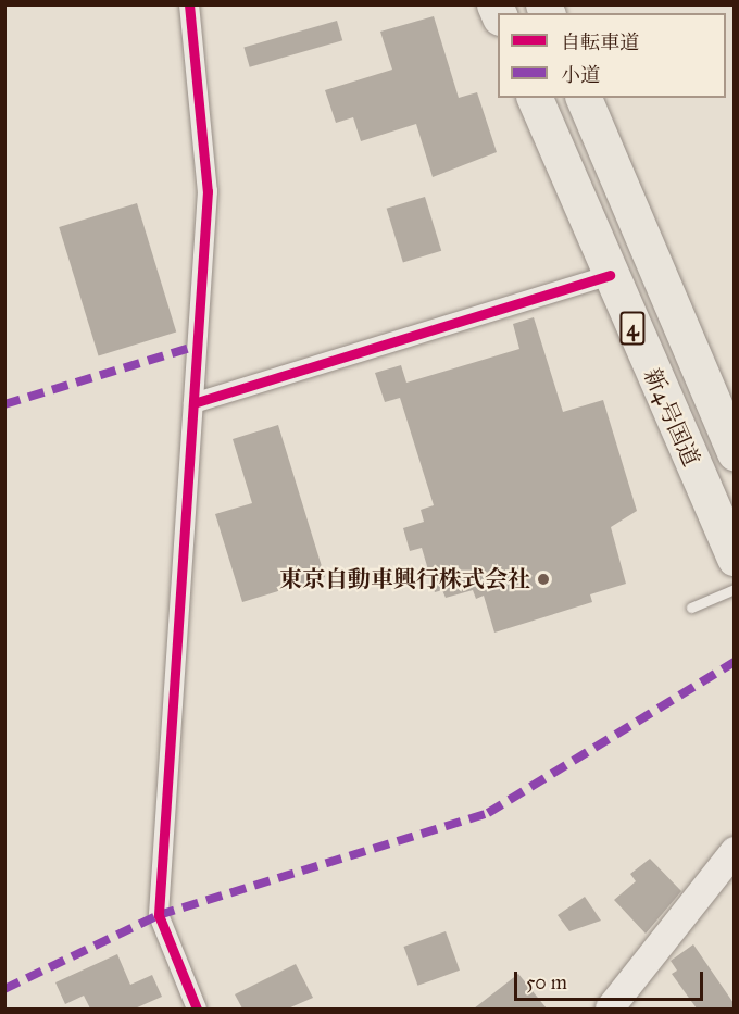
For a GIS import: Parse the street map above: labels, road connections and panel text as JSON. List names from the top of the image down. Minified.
{"streets":{"highway":["4","新4号国道"]},"places":["東京自動車興行株式会社"],"legend":["自転車道","小道"],"scale_bar":"50 m"}
